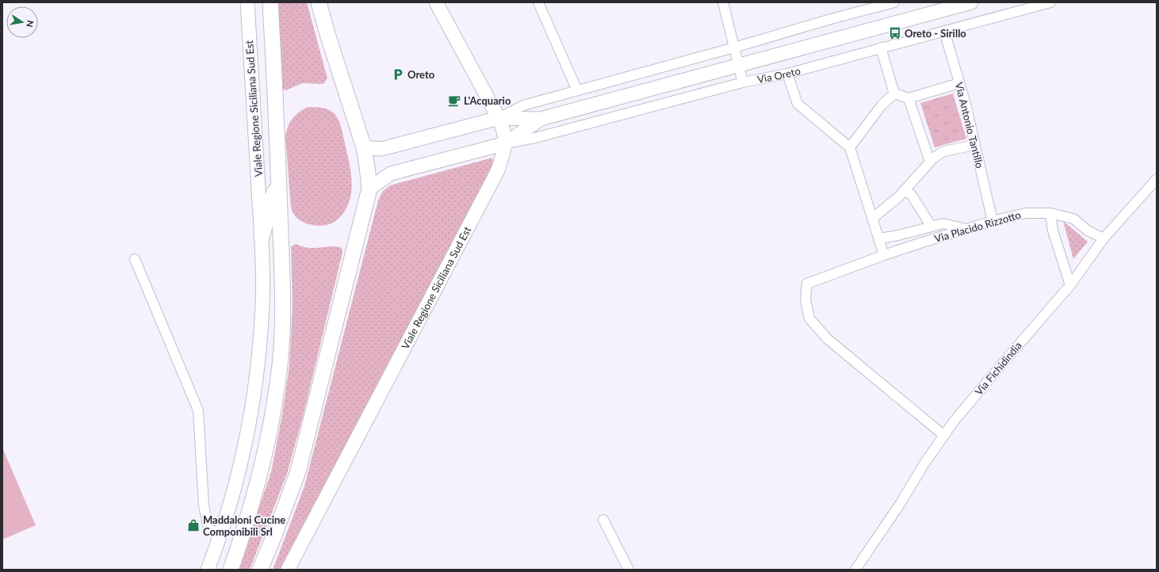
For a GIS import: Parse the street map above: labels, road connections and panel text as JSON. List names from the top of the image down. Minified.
{"streets":{"main road":["Viale Regione Siciliana Sud Est"],"street":["Via Oreto","Via Antonio Tantillo","Via Placido Rizzotto","Via Fichidindia"]},"crossings":[["Via Oreto","Viale Regione Siciliana Sud Est"],["Via Oreto","Via Antonio Tantillo"],["Via Antonio Tantillo","Via Placido Rizzotto"],["Via Placido Rizzotto","Via Fichidindia"]],"places":{"bus stop":["Oreto - Sirillo"],"parking":["Oreto"],"cafe":["L'Acquario"],"shop":["Maddaloni Cucine Componibili Srl"]},"north":"right"}
